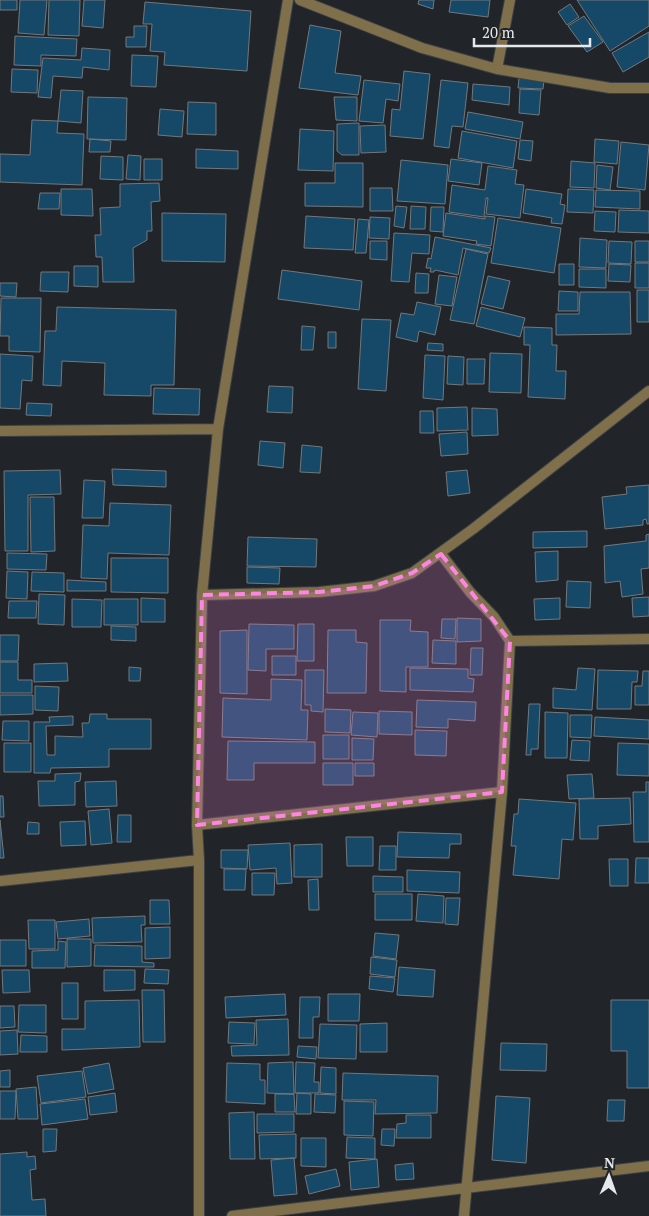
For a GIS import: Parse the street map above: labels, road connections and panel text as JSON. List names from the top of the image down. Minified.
{"scale_bar":"20 m","north":"top"}
